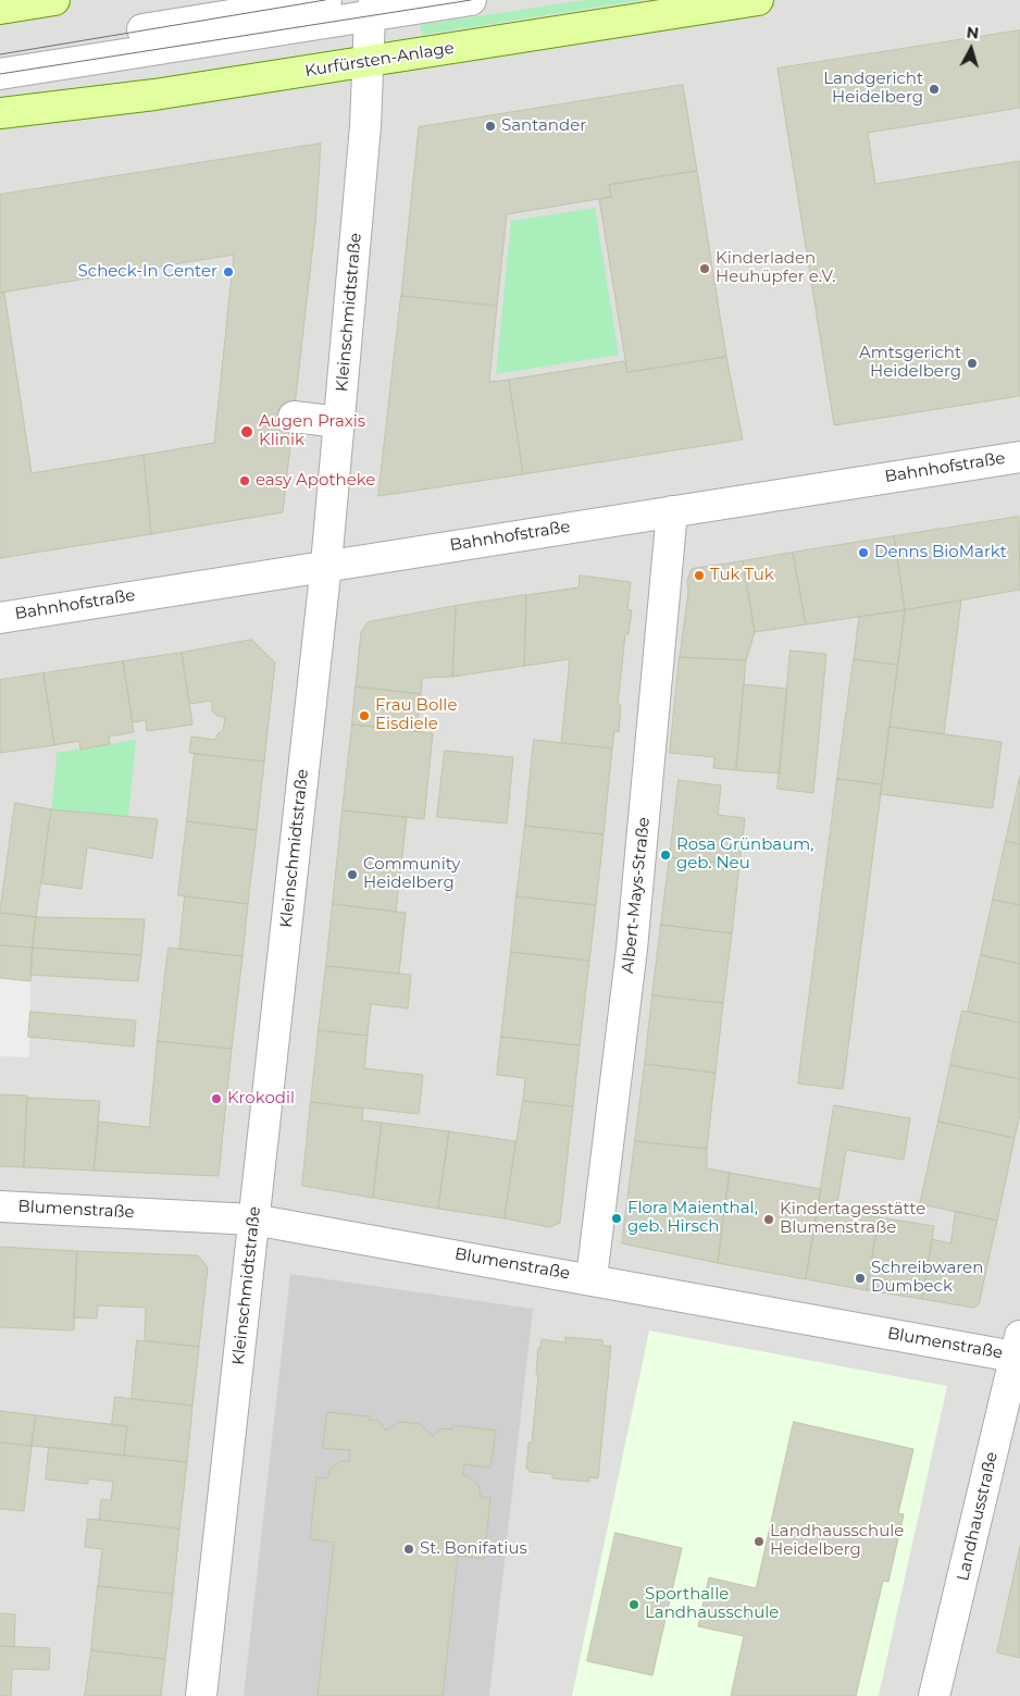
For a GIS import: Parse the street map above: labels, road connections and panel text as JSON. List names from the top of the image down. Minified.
{"streets":{"main road":["Kurfürsten-Anlage"],"street":["Kleinschmidtstraße","Bahnhofstraße","Albert-Mays-Straße","Blumenstraße","Landhausstraße"]},"crossings":[["Kurfürsten-Anlage","Kleinschmidtstraße"],["Kleinschmidtstraße","Bahnhofstraße"],["Kleinschmidtstraße","Blumenstraße"],["Bahnhofstraße","Albert-Mays-Straße"],["Albert-Mays-Straße","Blumenstraße"],["Blumenstraße","Landhausstraße"]],"places":["Landgericht Heidelberg","Santander","Kinderladen Heuhüpfer e.V.","Scheck-In Center","Amtsgericht Heidelberg","Augen Praxis Klinik","easy Apotheke","Denns BioMarkt","Tuk Tuk","Frau Bolle Eisdiele","Rosa Grünbaum, geb. Neu","Community Heidelberg","Krokodil","Flora Maienthal, geb. Hirsch","Kindertagesstätte Blumenstraße","Schreibwaren Dumbeck","Landhausschule Heidelberg","St. Bonifatius","Sporthalle Landhausschule"],"north":"top"}
